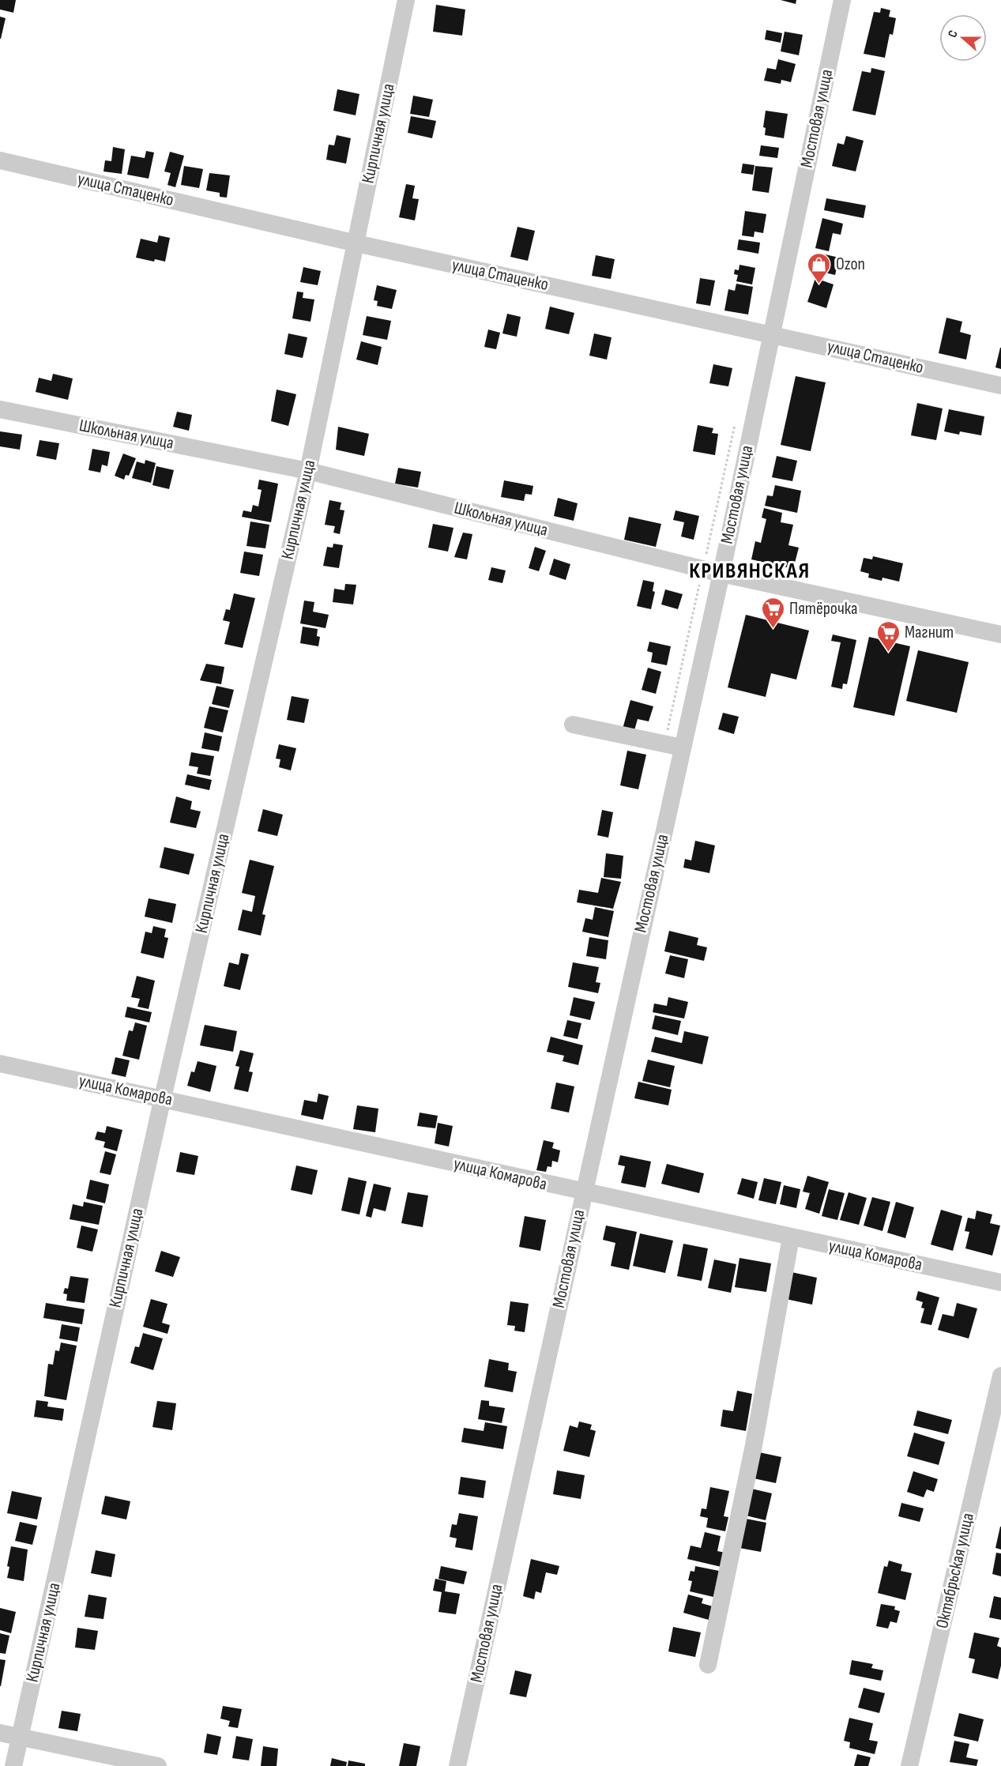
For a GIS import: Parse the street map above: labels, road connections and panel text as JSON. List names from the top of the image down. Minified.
{"streets":{"street":["Мостовая улица","Кирпичная улица","улица Стаценко","Школьная улица","улица Комарова","Октябрьская улица"]},"crossings":[["Мостовая улица","улица Стаценко"],["Мостовая улица","Школьная улица"],["Мостовая улица","улица Комарова"],["Кирпичная улица","улица Стаценко"],["Кирпичная улица","Школьная улица"],["Кирпичная улица","улица Комарова"]],"districts":["КРИВЯНСКАЯ"],"places":{"shop":["Ozon"],"supermarket":["Пятёрочка","Магнит"]},"north":"left"}
